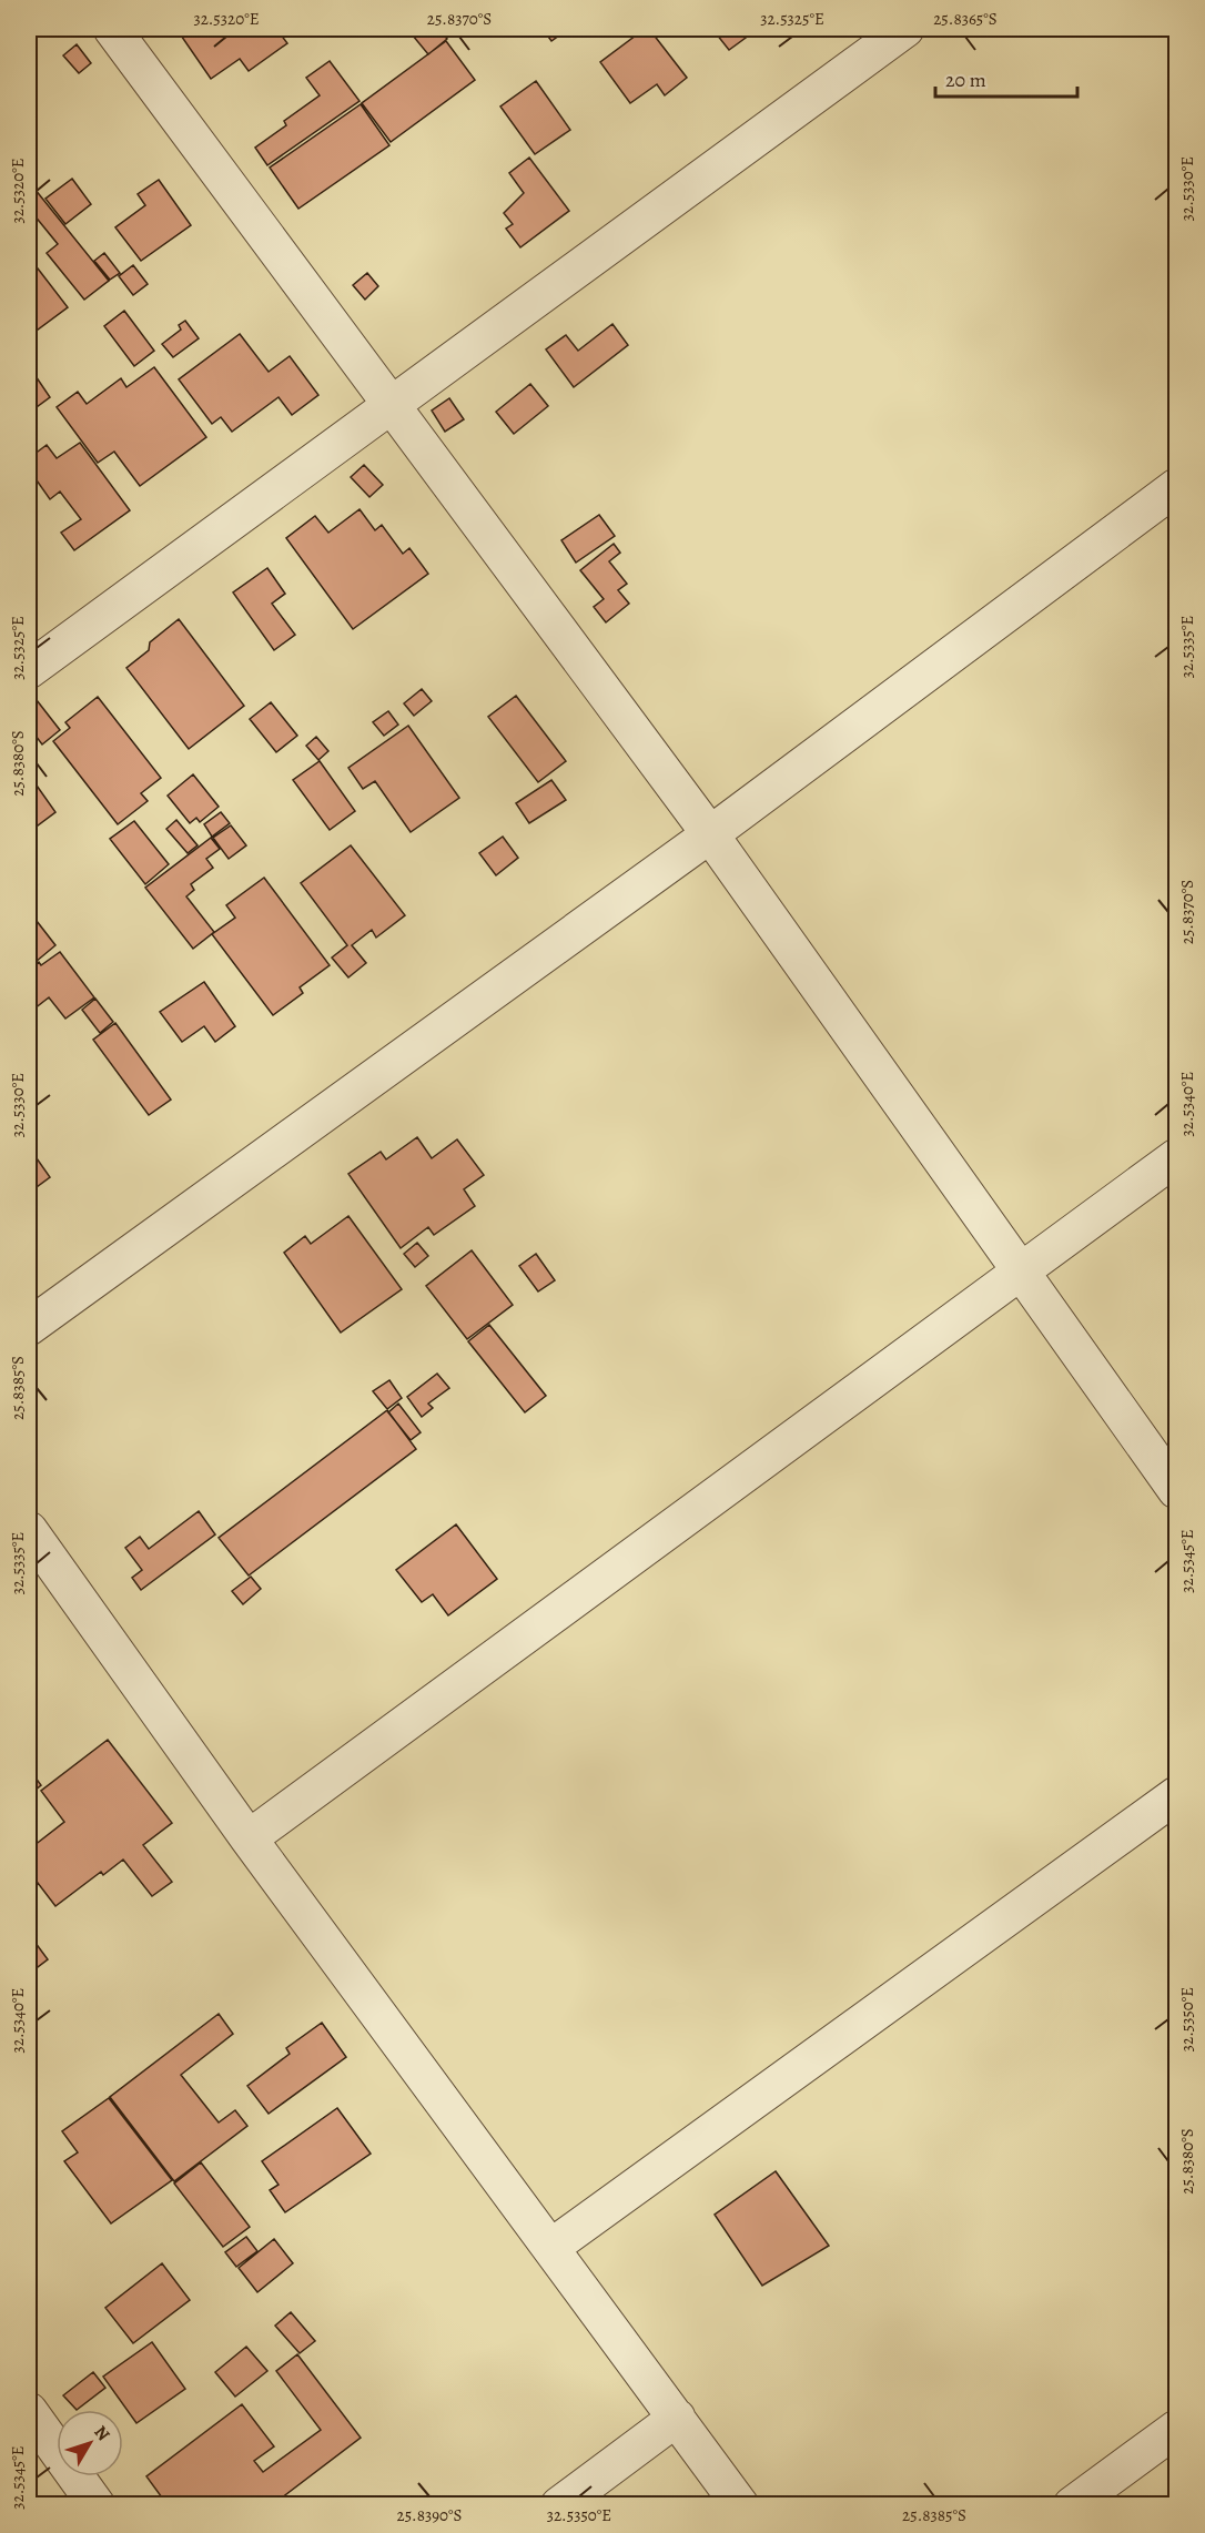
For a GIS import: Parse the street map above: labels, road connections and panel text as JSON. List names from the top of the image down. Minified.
{"scale_bar":"20 m","north":"top right","coordinates":["32.5320°E","25.8370°S","32.5325°E","25.8365°S","32.5330°E","32.5335°E","25.8380°S","32.5340°E","25.8385°S","32.5345°E","32.5350°E","25.8390°S"]}
